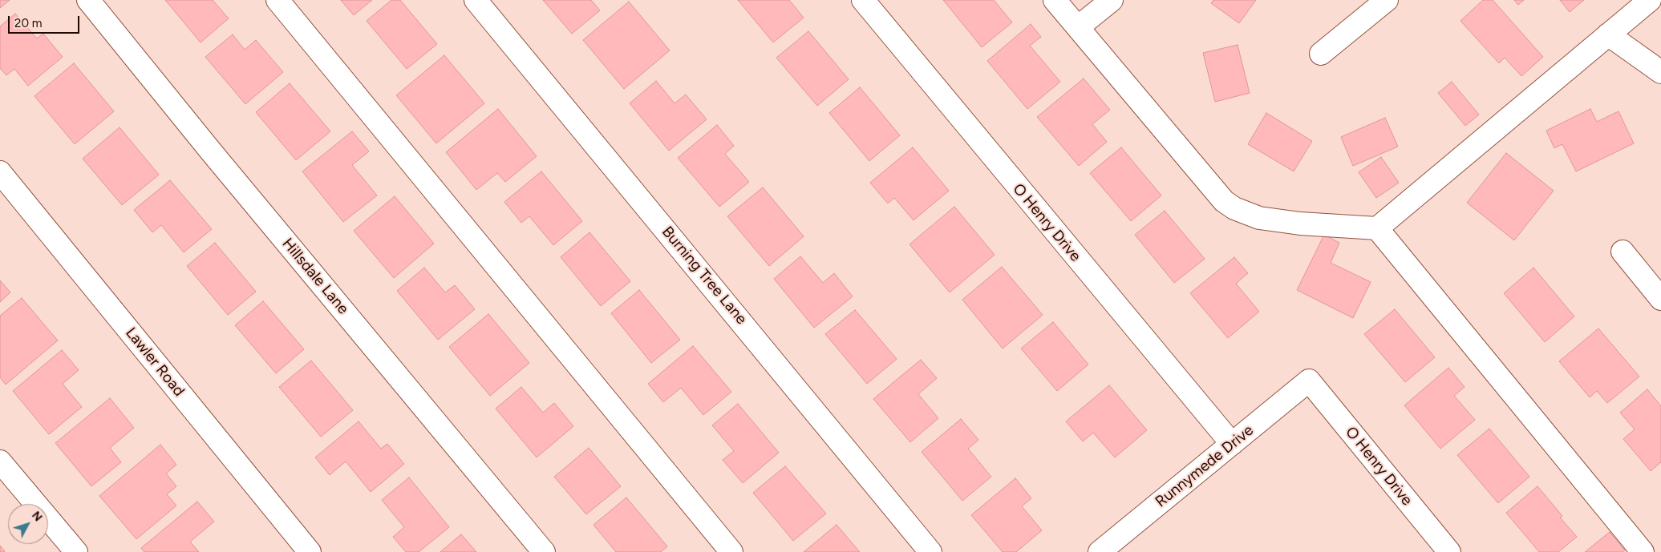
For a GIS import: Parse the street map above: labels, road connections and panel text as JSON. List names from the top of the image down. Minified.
{"streets":{"street":["O Henry Drive","Burning Tree Lane","Hillsdale Lane","Lawler Road","Runnymede Drive"]},"crossings":[["O Henry Drive","Runnymede Drive"]],"scale_bar":"20 m","north":"top right"}
